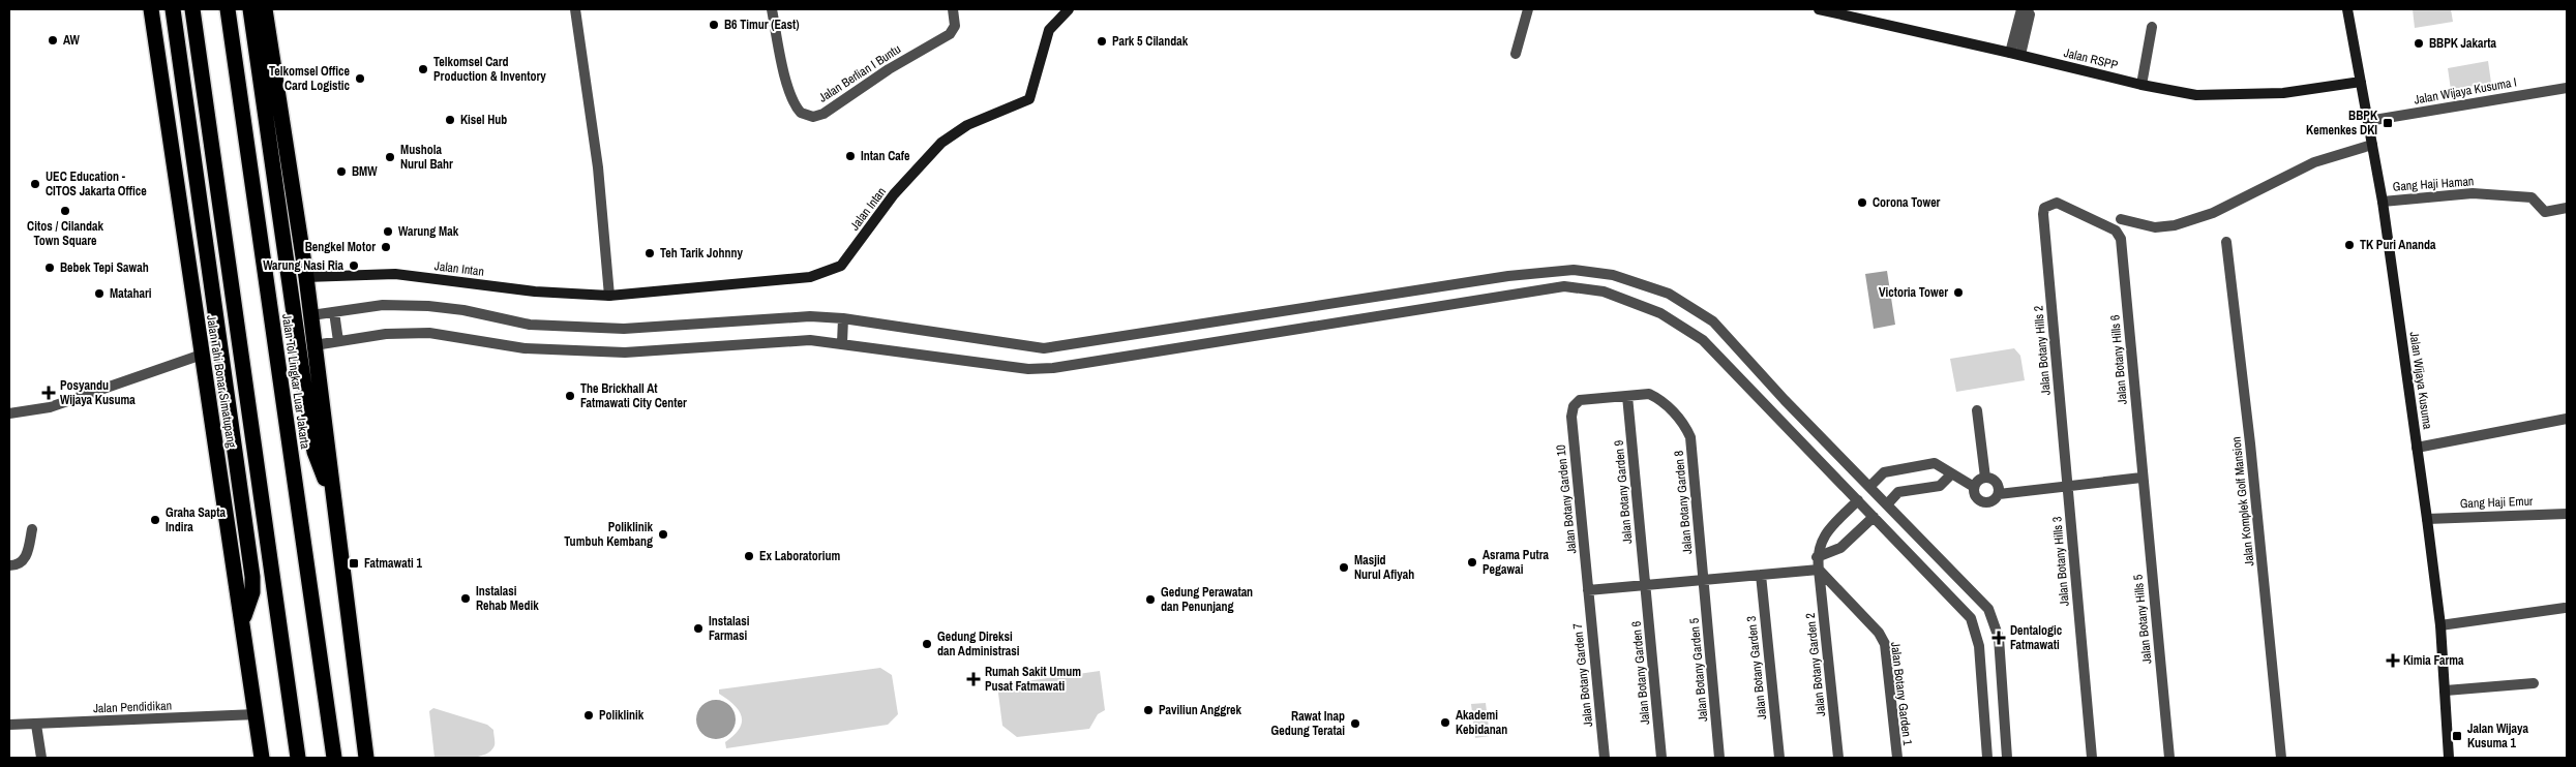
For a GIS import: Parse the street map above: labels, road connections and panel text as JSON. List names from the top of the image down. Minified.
{"streets":{"highway":["Jalan Tahi Bonar Simatupang","Jalan Tol Lingkar Luar Jakarta"],"street":["Jalan RSPP","Jalan Berlian I Buntu","Jalan Wijaya Kusuma I","Gang Haji Haman","Jalan Intan","Jalan Botany Hills 2","Jalan Botany Hills 6","Jalan Wijaya Kusuma","Jalan Botany Garden 9","Jalan Botany Garden 10","Jalan Komplek Golf Mansion","Jalan Botany Garden 8","Gang Haji Emur","Jalan Botany Hills 3","Jalan Botany Hills 5","Jalan Botany Garden 2","Jalan Botany Garden 3","Jalan Botany Garden 5","Jalan Botany Garden 6","Jalan Botany Garden 7","Jalan Botany Garden 1","Jalan Pendidikan"]},"crossings":[["Jalan RSPP","Jalan Wijaya Kusuma"],["Jalan Wijaya Kusuma I","Jalan Wijaya Kusuma"],["Gang Haji Haman","Jalan Wijaya Kusuma"],["Jalan Botany Hills 2","Jalan Botany Hills 6"],["Jalan Botany Hills 2","Jalan Botany Hills 3"],["Jalan Botany Hills 6","Jalan Botany Hills 5"],["Jalan Wijaya Kusuma","Gang Haji Emur"],["Jalan Tahi Bonar Simatupang","Jalan Pendidikan"],["Jalan Botany Garden 9","Jalan Botany Garden 10"],["Jalan Botany Garden 9","Jalan Botany Garden 8"],["Jalan Botany Garden 9","Jalan Botany Garden 6"],["Jalan Botany Garden 10","Jalan Botany Garden 8"],["Jalan Botany Garden 10","Jalan Botany Garden 7"],["Jalan Botany Garden 8","Jalan Botany Garden 5"],["Jalan Botany Garden 2","Jalan Botany Garden 1"]],"places":{"other":["B6 Timur (East)","AW","Park 5 Cilandak","BBPK Jakarta","Telkomsel Card Production & Inventory","Telkomsel Office Card Logistic","Kisel Hub","Intan Cafe","Mushola Nurul Bahr","BMW","UEC Education - CITOS Jakarta Office","Corona Tower","Citos / Cilandak Town Square","Warung Mak","TK Puri Ananda","Bengkel Motor","Teh Tarik Johnny","Warung Nasi Ria","Bebek Tepi Sawah","Victoria Tower","Matahari","The Brickhall At Fatmawati City Center","Graha Sapta Indira","Poliklinik Tumbuh Kembang","Ex Laboratorium","Asrama Putra Pegawai","Masjid Nurul Afiyah","Instalasi Rehab Medik","Gedung Perawatan dan Penunjang","Instalasi Farmasi","Gedung Direksi dan Administrasi","Paviliun Anggrek","Poliklinik","Akademi Kebidanan","Rawat Inap Gedung Teratai"],"transit":["BBPK Kemenkes DKI","Fatmawati 1","Jalan Wijaya Kusuma 1"],"health":["Posyandu Wijaya Kusuma","Dentalogic Fatmawati","Kimia Farma","Rumah Sakit Umum Pusat Fatmawati"]}}
